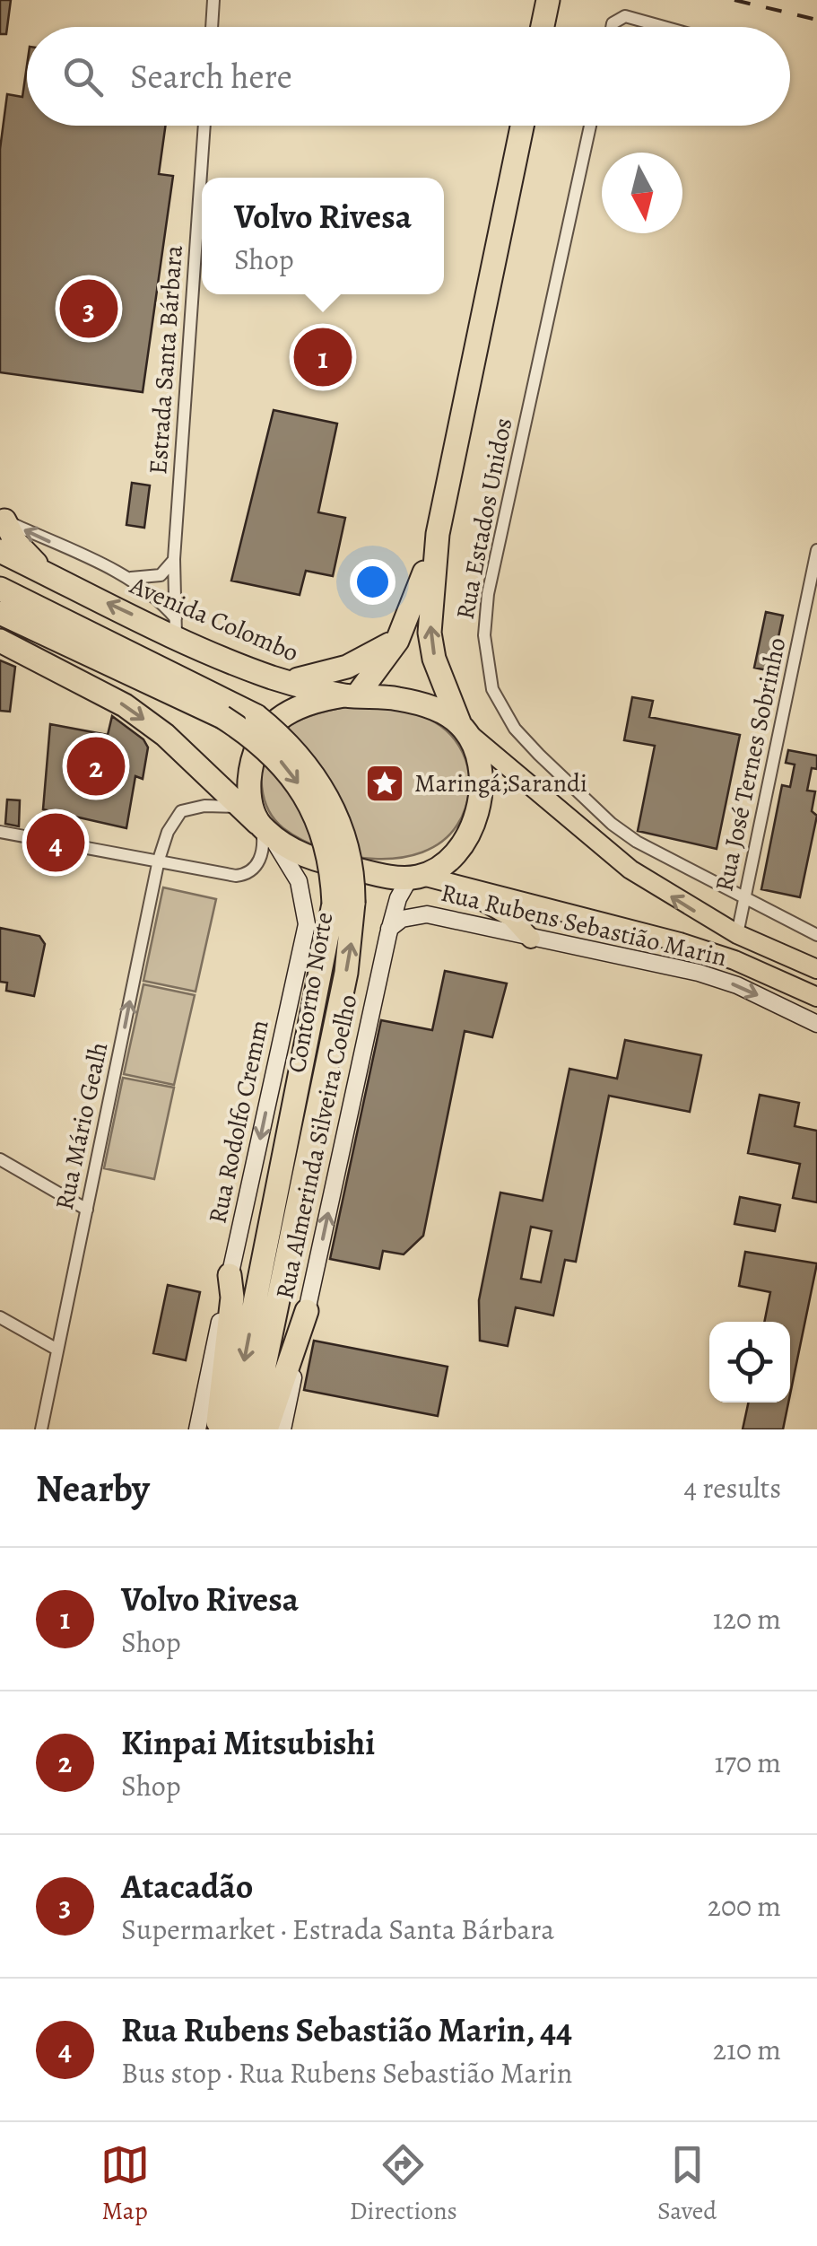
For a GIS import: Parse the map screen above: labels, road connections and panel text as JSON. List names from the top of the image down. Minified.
{"streets":{"highway":["Avenida Colombo","Contorno Norte"],"street":["Estrada Santa Bárbara","Rua Estados Unidos","Rua José Ternes Sobrinho","Rua Rubens Sebastião Marin","Rua Rodolfo Cremm","Rua Mário Gealh","Rua Almerinda Silveira Coelho"]},"crossings":[["Estrada Santa Bárbara","Avenida Colombo"],["Rua Estados Unidos","Rua José Ternes Sobrinho"],["Avenida Colombo","Rua José Ternes Sobrinho"],["Avenida Colombo","Rua Rodolfo Cremm"],["Avenida Colombo","Rua Almerinda Silveira Coelho"],["Rua Rubens Sebastião Marin","Rua Almerinda Silveira Coelho"],["Rua Rodolfo Cremm","Rua Almerinda Silveira Coelho"]],"one_way":["Rua Rubens Sebastião Marin","Rua Rodolfo Cremm","Rua Mário Gealh","Rua Almerinda Silveira Coelho"],"places":{"place":["Maringá;Sarandi"]},"north":"bottom","page":{"search":"Search here","popup":["Volvo Rivesa","Shop"],"pins":["3","1","2","4"],"heading":["Nearby","4 results"],"list":[{"mark":"1","name":"Volvo Rivesa","note":"Shop","value":"120 m"},{"mark":"2","name":"Kinpai Mitsubishi","note":"Shop","value":"170 m"},{"mark":"3","name":"Atacadão","note":"Supermarket · Estrada Santa Bárbara","value":"200 m"},{"mark":"4","name":"Rua Rubens Sebastião Marin, 44","note":"Bus stop · Rua Rubens Sebastião Marin","value":"210 m"}],"nav":["Map","Directions","Saved"]}}
